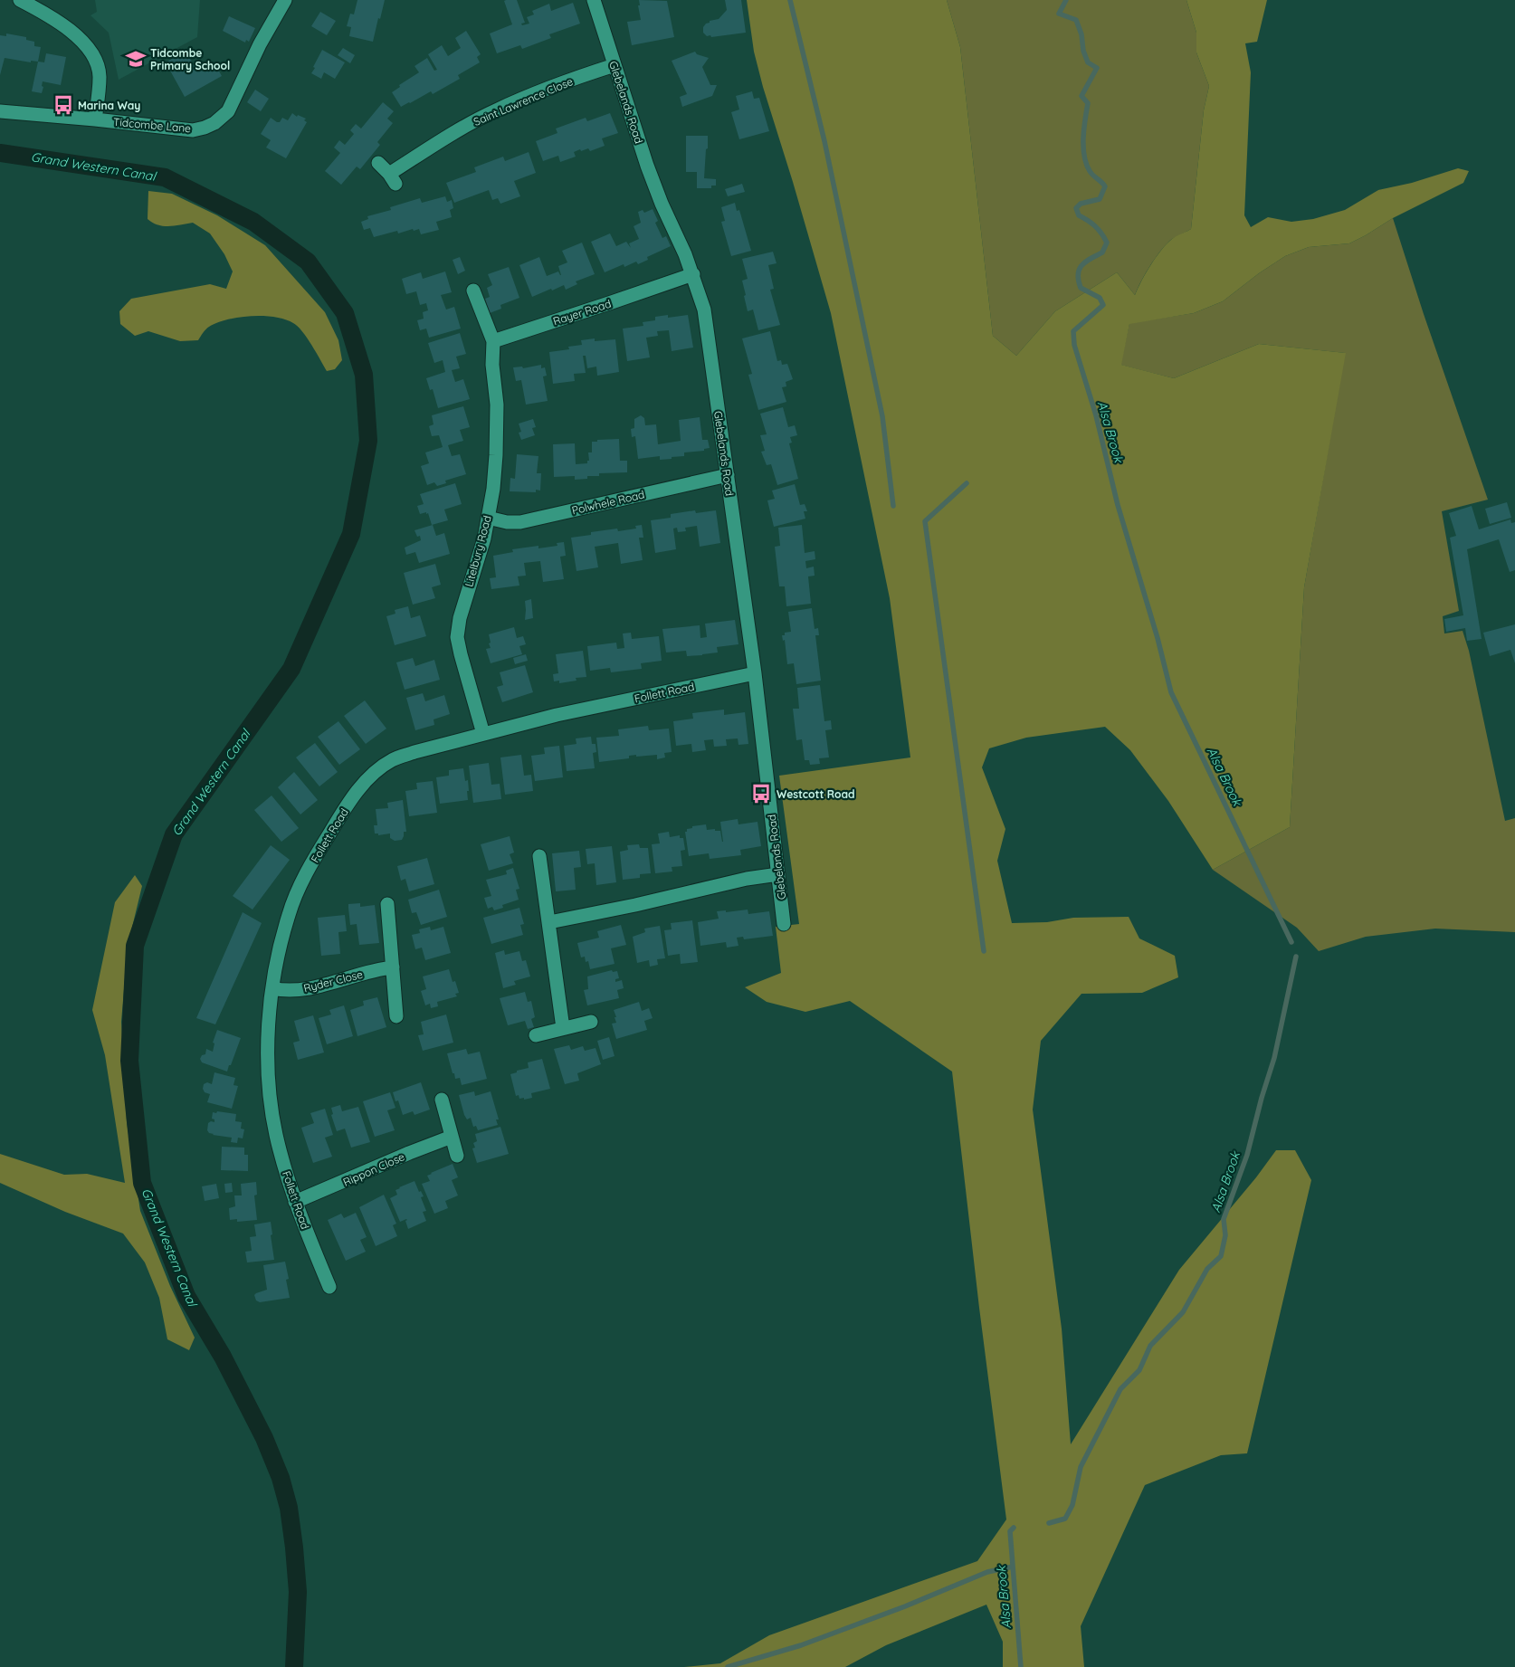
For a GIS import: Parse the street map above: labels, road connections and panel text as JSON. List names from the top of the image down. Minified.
{"streets":{"street":["Saint Lawrence Close","Glebelands Road","Tidcombe Lane","Rayer Road","Polwhele Road","Litelbury Road","Follett Road","Ryder Close","Rippon Close"]},"crossings":[["Saint Lawrence Close","Glebelands Road"],["Glebelands Road","Rayer Road"],["Glebelands Road","Polwhele Road"],["Glebelands Road","Follett Road"],["Rayer Road","Litelbury Road"],["Polwhele Road","Litelbury Road"],["Litelbury Road","Follett Road"],["Follett Road","Ryder Close"],["Follett Road","Rippon Close"]],"water":["Grand Western Canal","Alsa Brook"],"places":{"school or university":["Tidcombe Primary School"],"bus stop":["Marina Way","Westcott Road"]}}
